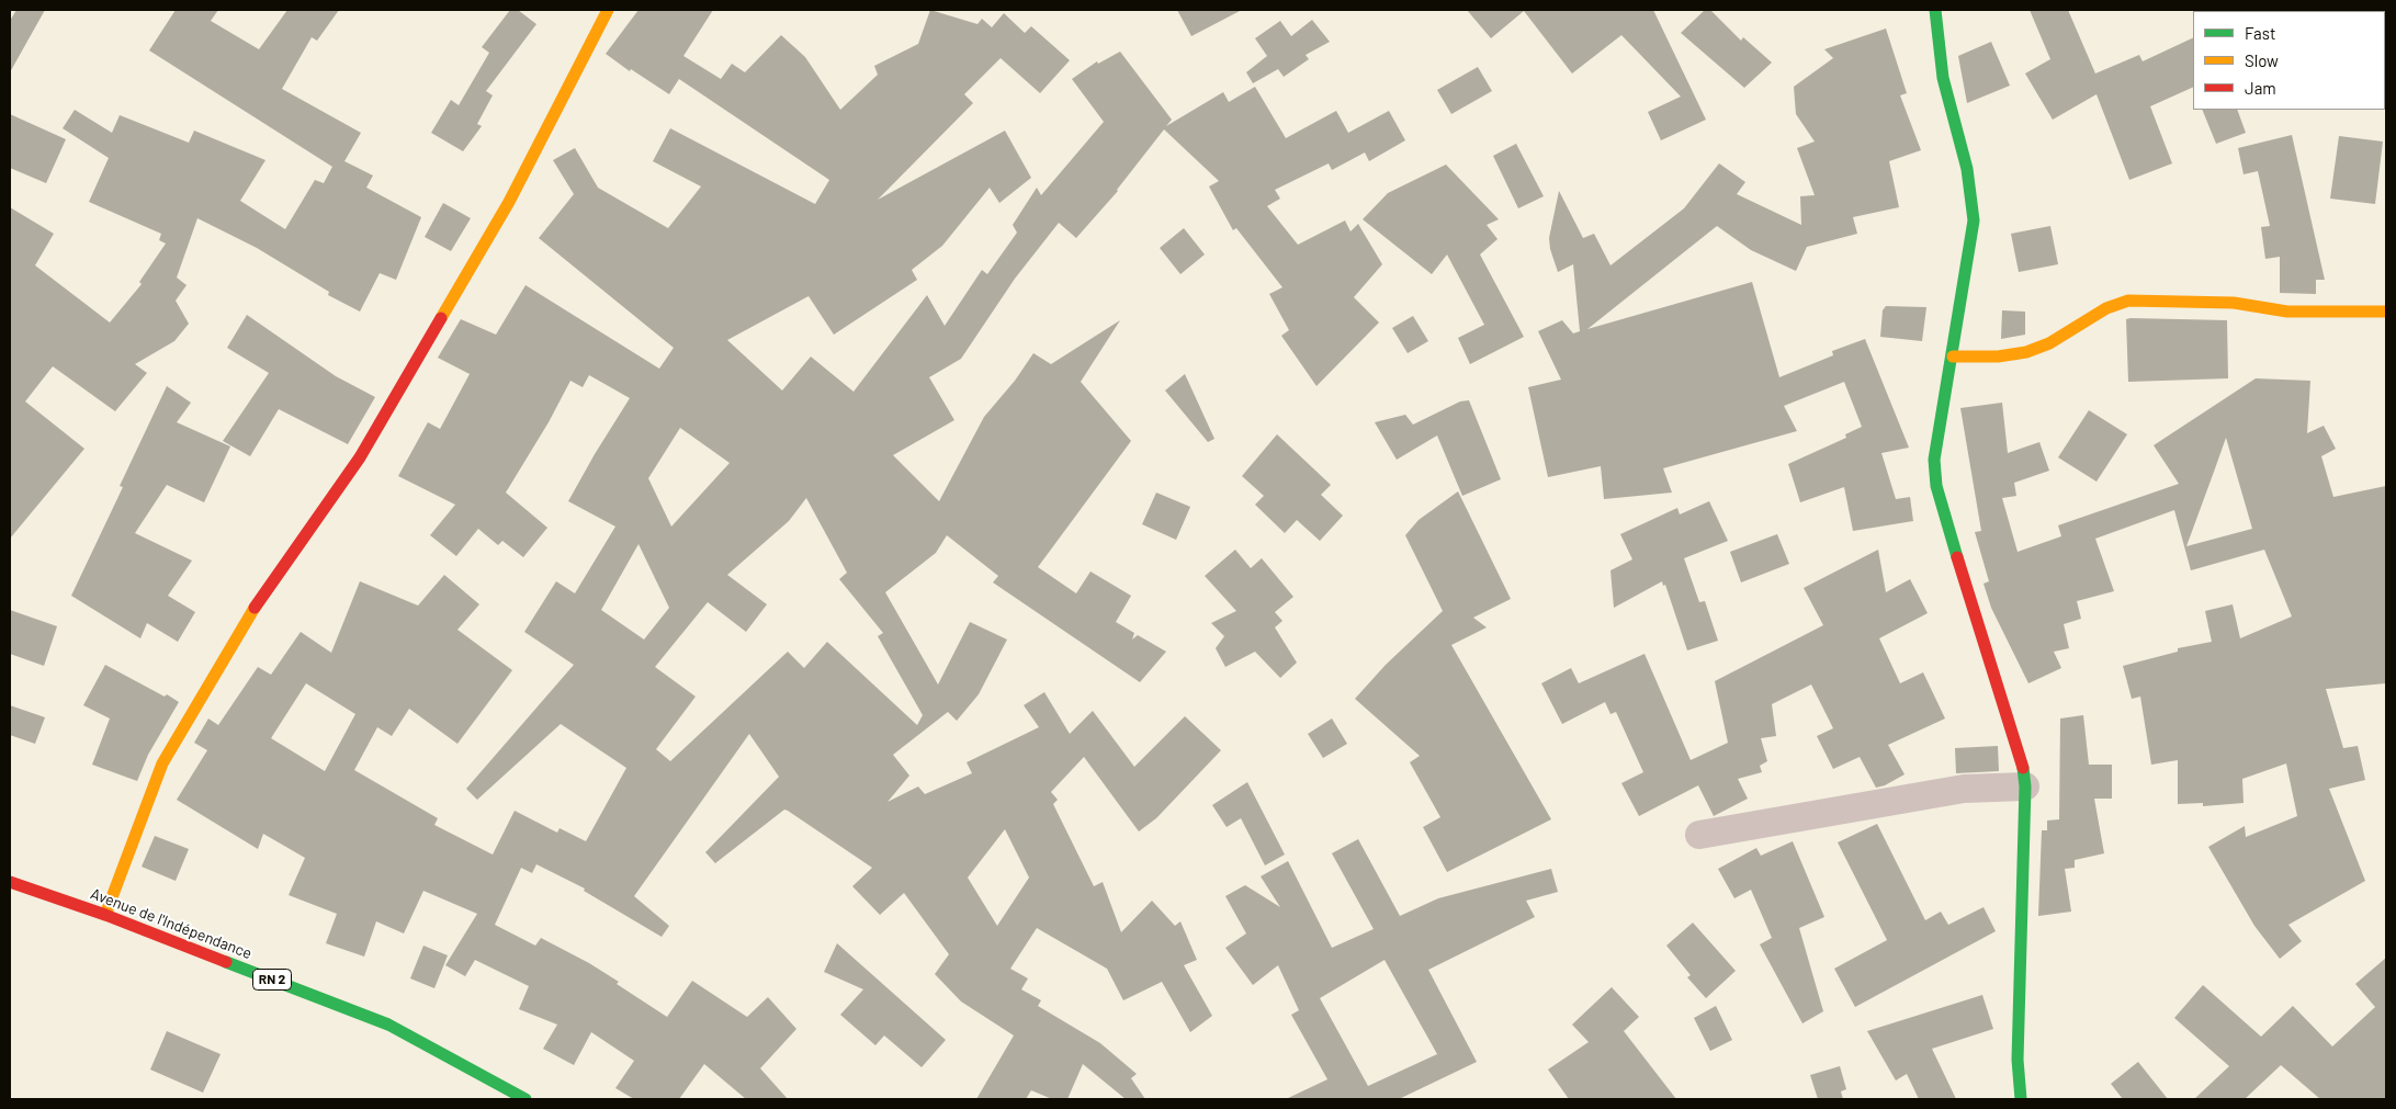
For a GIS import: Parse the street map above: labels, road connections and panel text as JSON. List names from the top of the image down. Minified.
{"streets":{"street":["Avenue de l'Indépendance","RN 2"]},"legend":["Fast","Slow","Jam"]}
